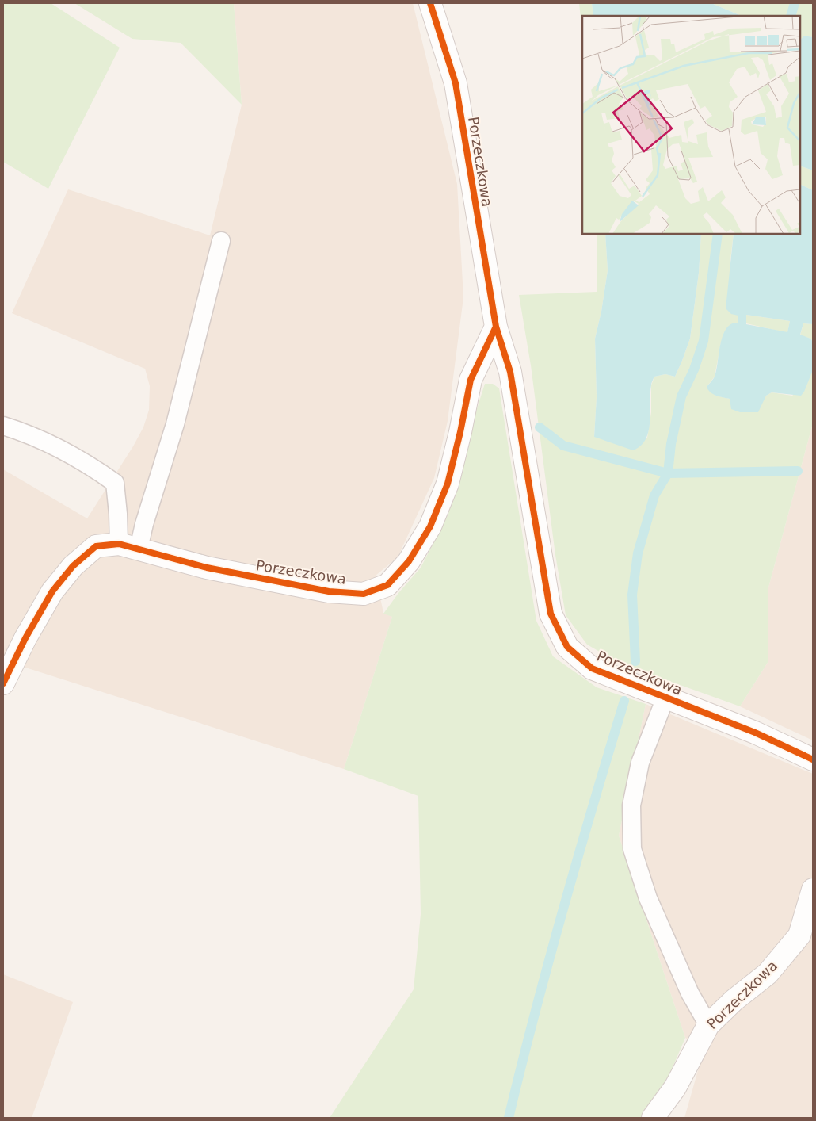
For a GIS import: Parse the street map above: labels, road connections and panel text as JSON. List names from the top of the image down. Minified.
{"streets":{"street":["Porzeczkowa"]}}
